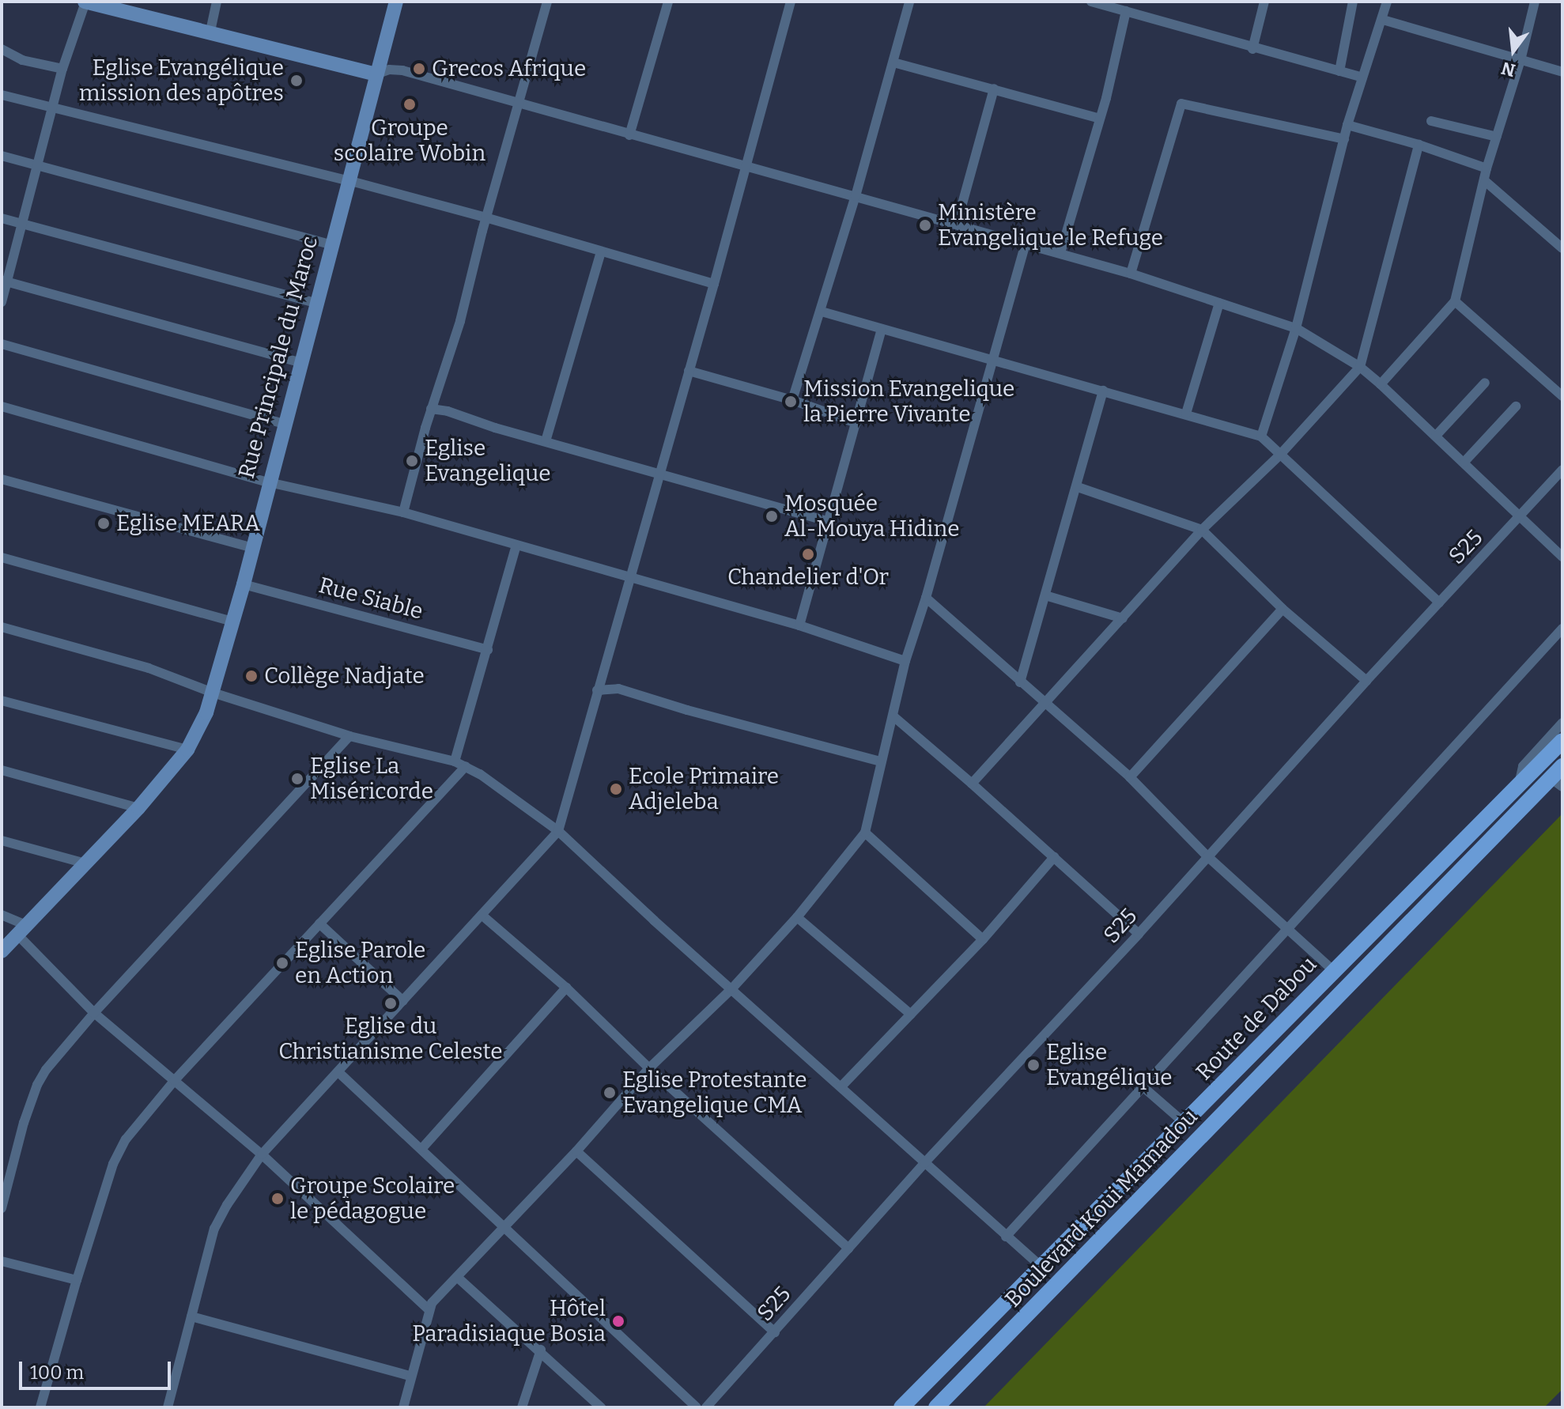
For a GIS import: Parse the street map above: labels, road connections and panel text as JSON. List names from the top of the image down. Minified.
{"streets":{"main road":["Route de Dabou","Boulevard Koui Mamadou"],"street":["Rue Principale du Maroc","S25","Rue Siable"]},"crossings":[["Rue Principale du Maroc","Rue Siable"]],"places":["Grecos Afrique","Eglise Evangélique mission des apôtres","Groupe scolaire Wobin","Ministère Evangelique le Refuge","Mission Evangelique la Pierre Vivante","Eglise Evangelique","Mosquée Al-Mouya Hidine","Eglise MEARA","Chandelier d'Or","Collège Nadjate","Eglise La Miséricorde","Ecole Primaire Adjeleba","Eglise Parole en Action","Eglise du Christianisme Celeste","Eglise Evangélique","Eglise Protestante Evangelique CMA","Groupe Scolaire le pédagogue","Hôtel Paradisiaque Bosia"],"scale_bar":"100 m","north":"bottom"}
